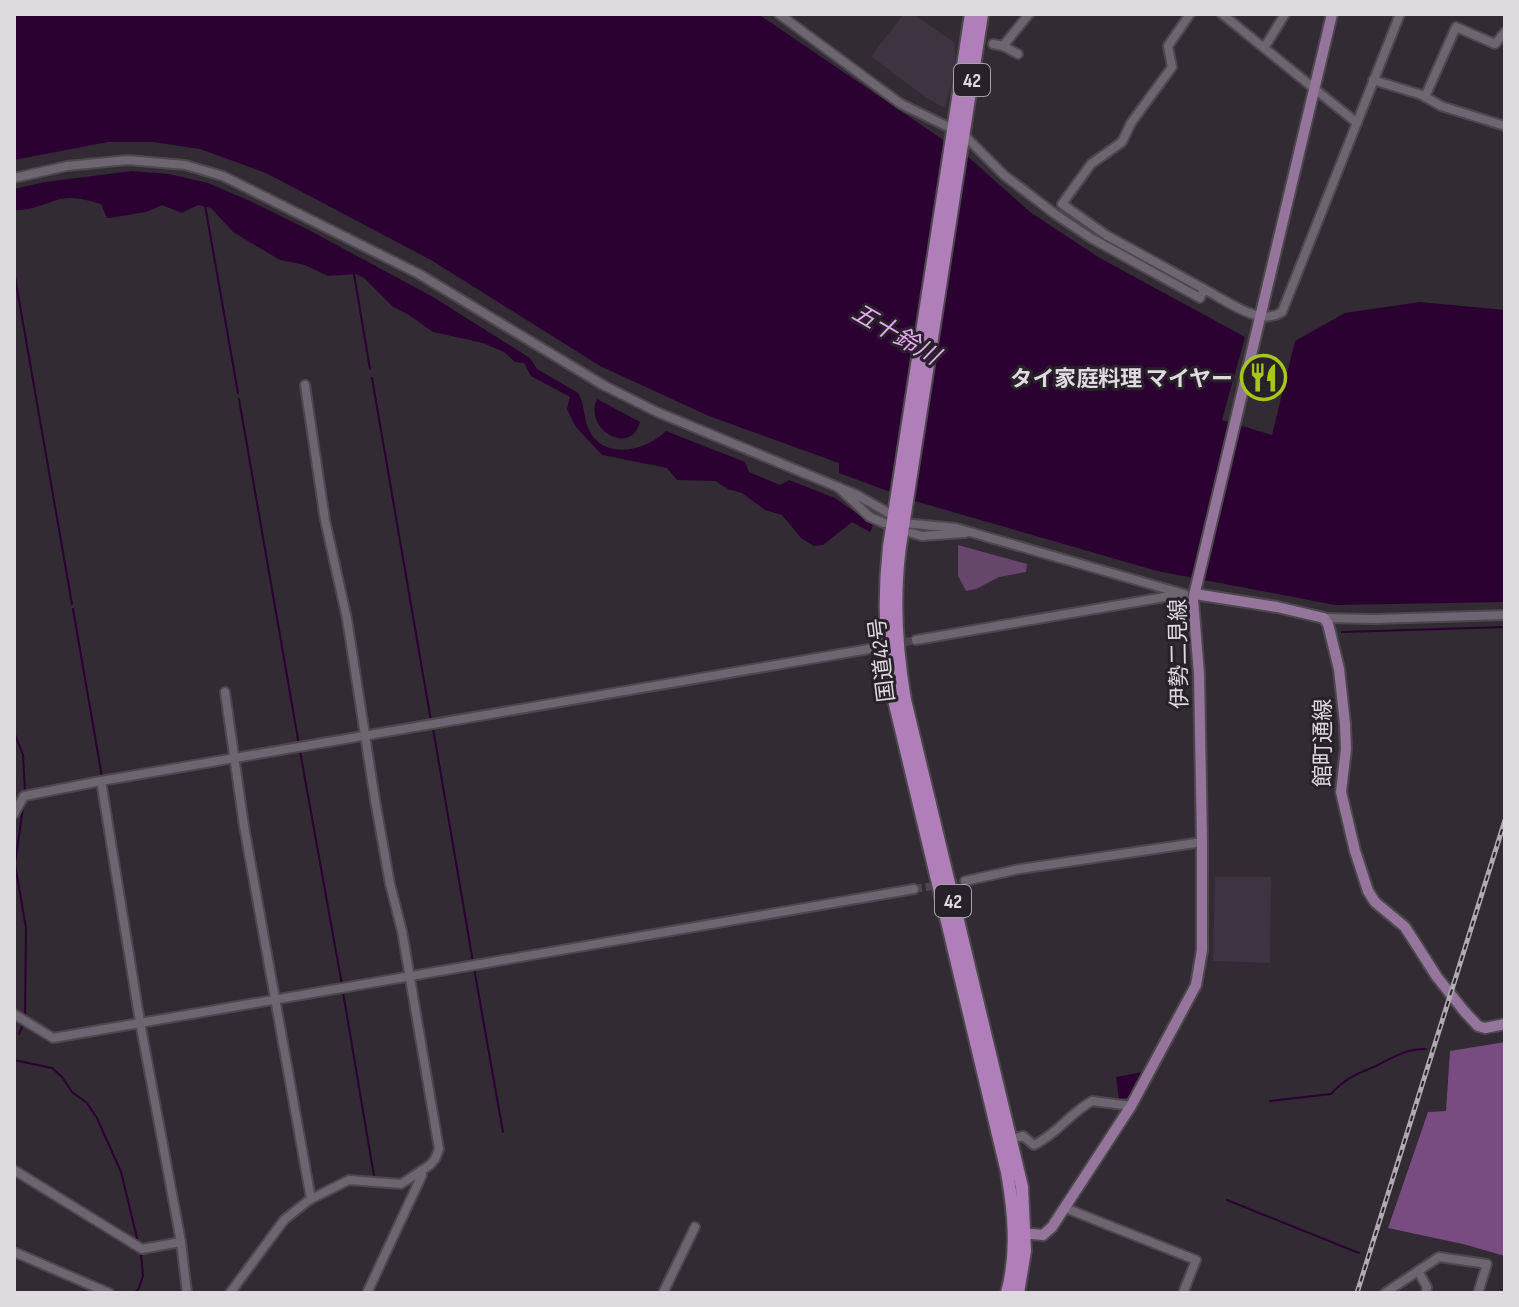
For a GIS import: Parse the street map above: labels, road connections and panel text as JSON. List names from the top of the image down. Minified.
{"streets":{"highway":["42","国道42号"],"main road":["伊勢二見線","館町通線"]},"crossings":[["伊勢二見線","国道42号"]],"water":["五十鈴川"],"places":{"restaurant":["タイ家庭料理 マイヤー"]}}
